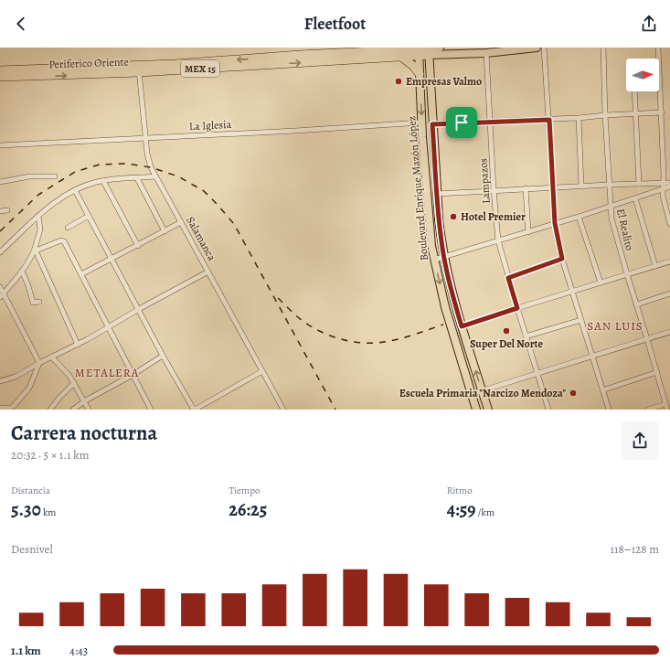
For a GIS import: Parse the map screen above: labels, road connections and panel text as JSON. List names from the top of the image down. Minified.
{"streets":{"highway":["Periferico Oriente","MEX 15"],"main road":["Boulevard Enrique Mazón López"],"street":["La Iglesia","Lampazos","El Realito","Salamanca"]},"crossings":[["Periferico Oriente","Boulevard Enrique Mazón López"],["Periferico Oriente","Salamanca"],["La Iglesia","Boulevard Enrique Mazón López"],["La Iglesia","Salamanca"]],"districts":["SAN LUIS","METALERA"],"places":["Empresas Valmo","Hotel Premier","Super Del Norte","Escuela Primaria \"Narcizo Mendoza\""],"north":"right","page":{"header":"Fleetfoot","heading":["Carrera nocturna","20:32 · 5 × 1.1 km"],"stats":[["Distancia","5.30 km"],["Tiempo","26:25"],["Ritmo","4:59 /km"]],"chart":["Desnivel","118–128 m"],"list":[{"name":"1.1 km","note":"4:43"}]}}
